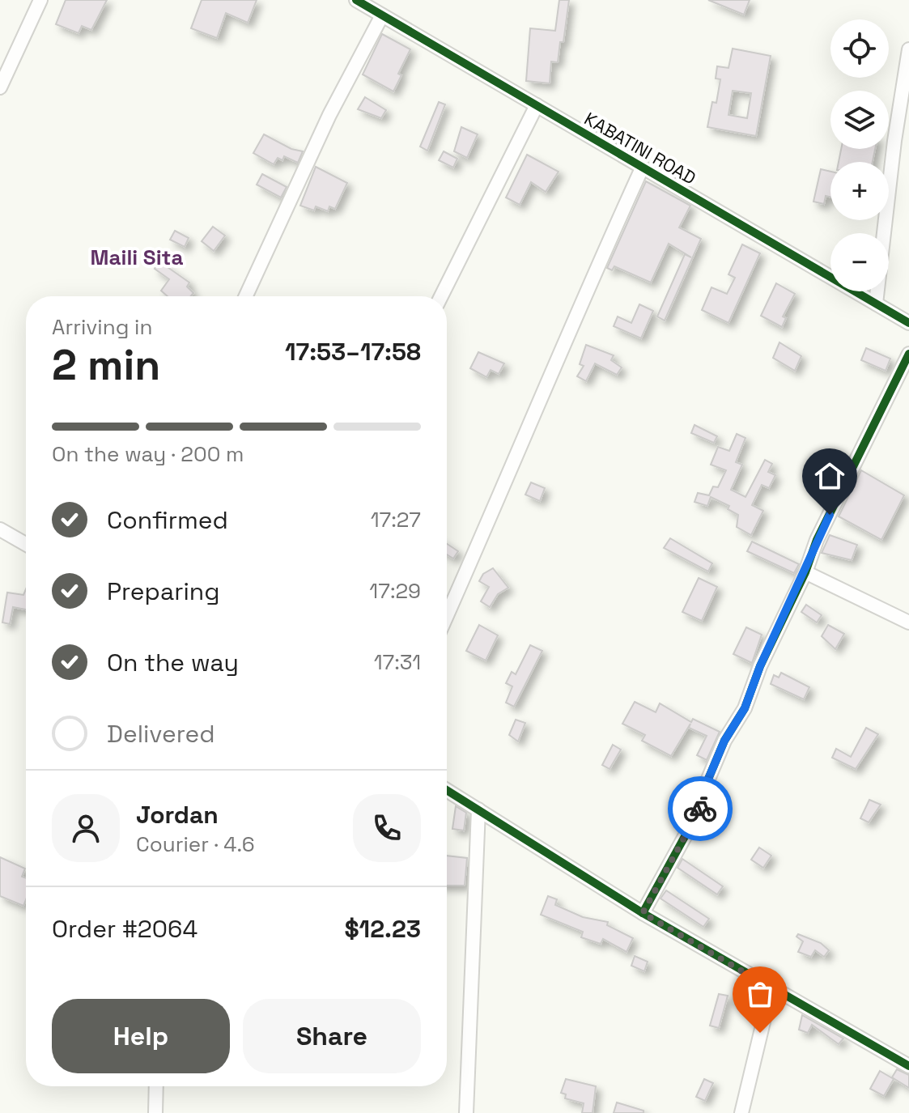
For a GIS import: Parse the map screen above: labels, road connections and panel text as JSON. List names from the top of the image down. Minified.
{"streets":{"street":["KABATINI ROAD"]},"districts":["Maili Sita"],"page":{"map_buttons":["+","−"],"heading":["2 min","Arriving in","17:53–17:58"],"panel":["Jordan","Courier · 4.6","Order #2064","$12.23"],"bar":"On the way · 200 m","list":[["Confirmed","17:27"],["Preparing","17:29"],["On the way","17:31"],"Delivered"],"buttons":["Help","Share"]}}
